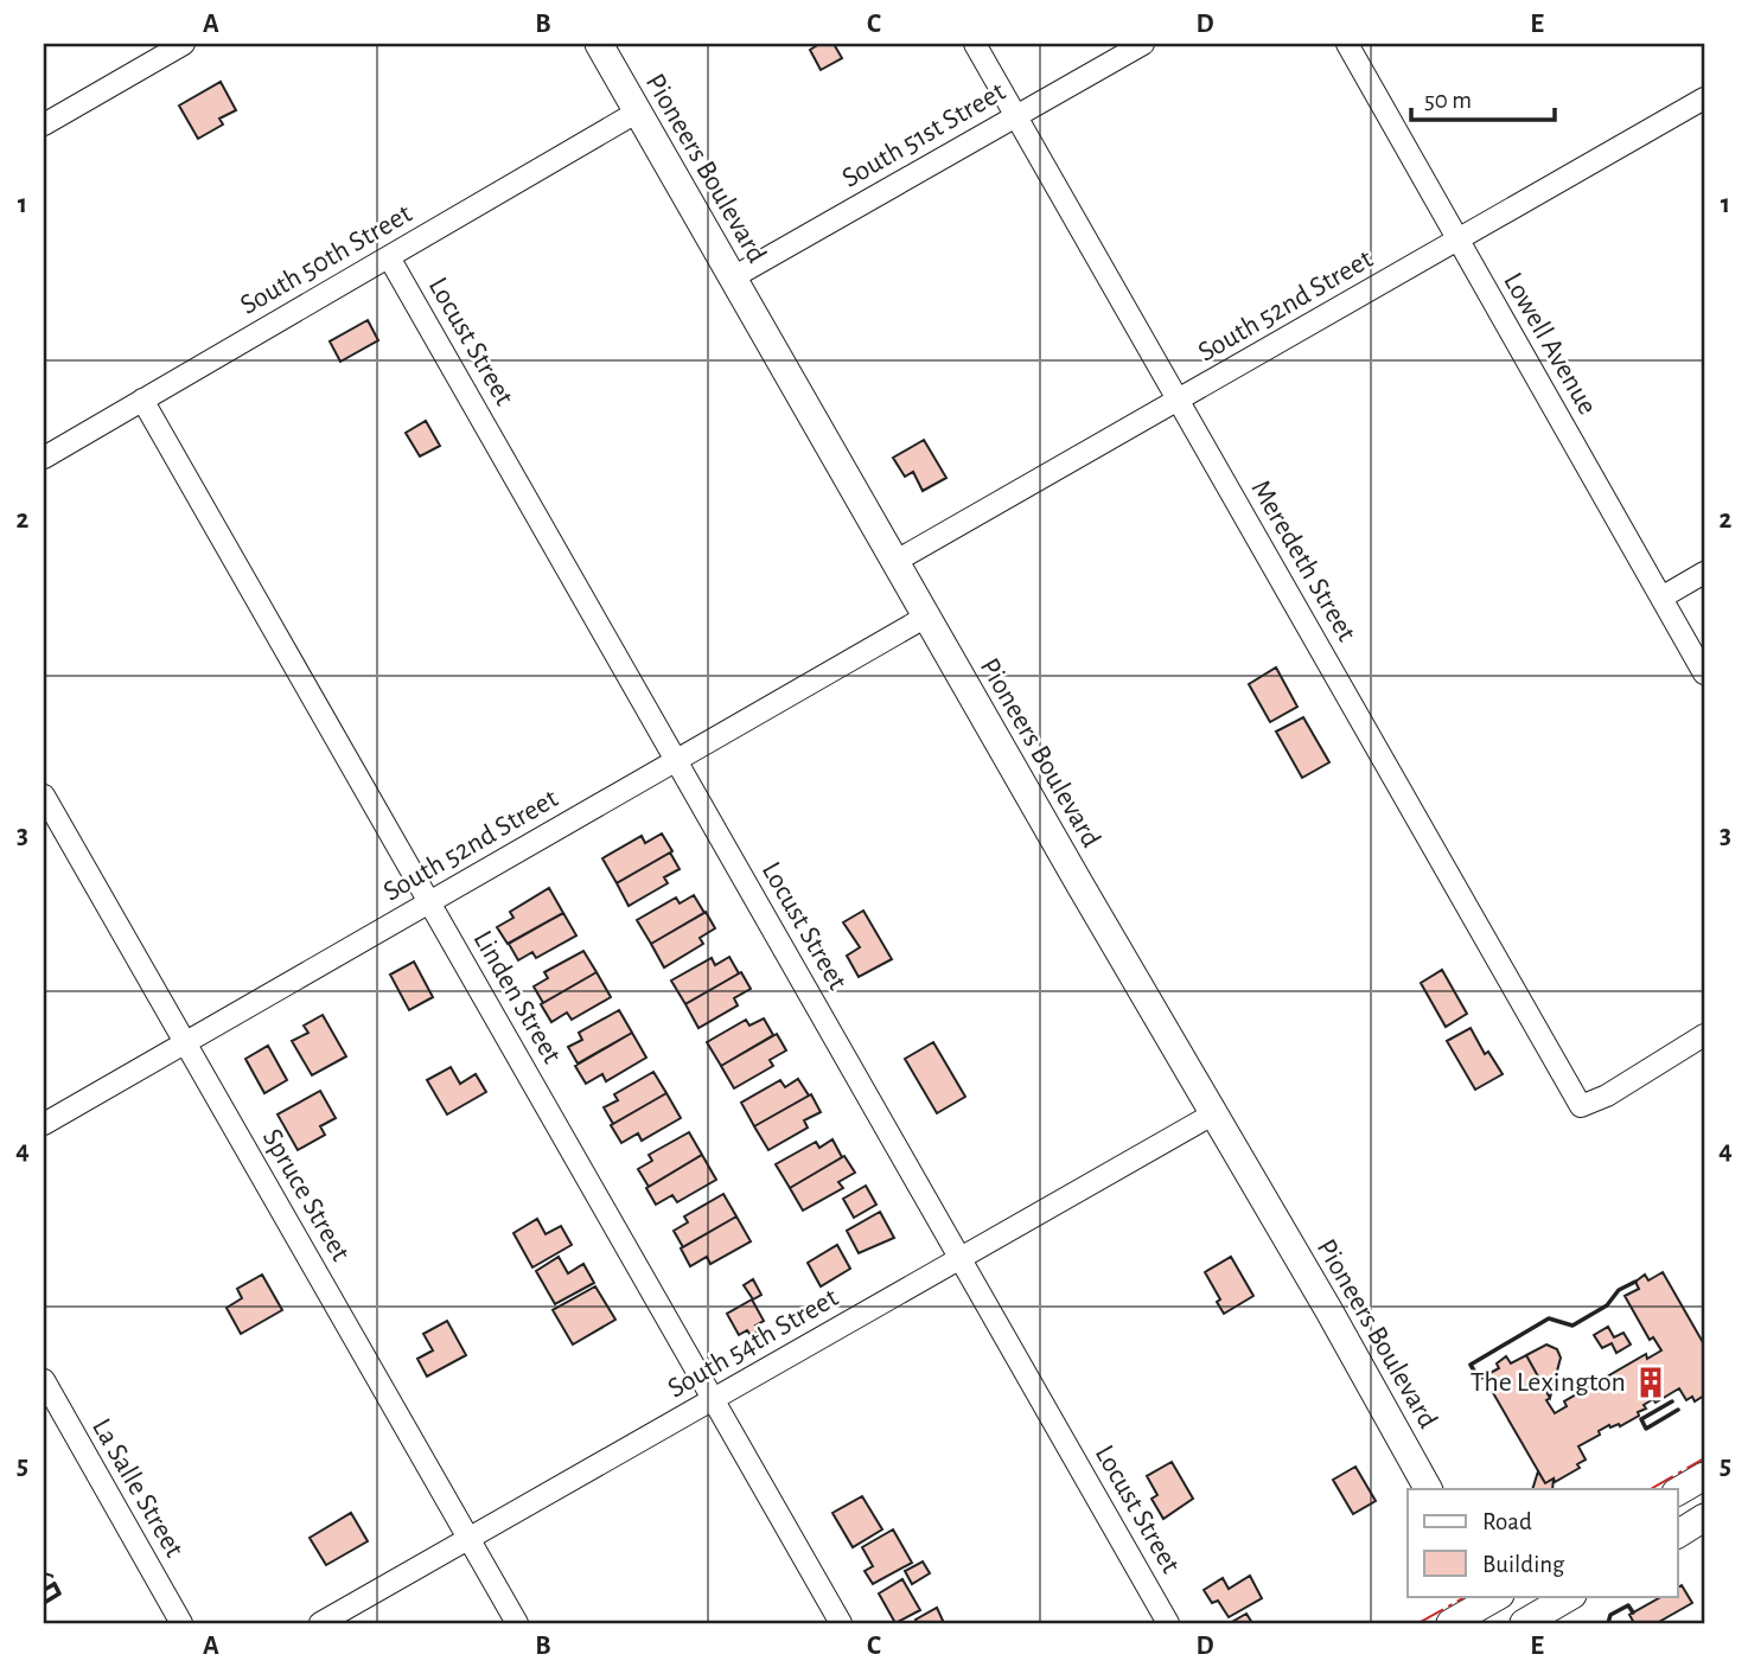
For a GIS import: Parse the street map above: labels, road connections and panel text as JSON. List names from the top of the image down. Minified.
{"streets":{"main road":["Pioneers Boulevard"],"street":["South 51st Street","South 50th Street","South 52nd Street","Locust Street","Lowell Avenue","Meredeth Street","Linden Street","Spruce Street","South 54th Street","La Salle Street"]},"crossings":[["South 51st Street","Pioneers Boulevard"],["South 51st Street","Meredeth Street"],["Pioneers Boulevard","South 50th Street"],["Pioneers Boulevard","South 52nd Street"],["Pioneers Boulevard","South 54th Street"],["South 50th Street","Locust Street"],["South 50th Street","Linden Street"],["South 52nd Street","Locust Street"],["South 52nd Street","Lowell Avenue"],["South 52nd Street","Meredeth Street"],["South 52nd Street","Linden Street"],["South 52nd Street","Spruce Street"],["Locust Street","South 54th Street"],["Linden Street","South 54th Street"],["Spruce Street","South 54th Street"]],"places":{"building":["The Lexington"]},"legend":["Road","Building"],"scale_bar":"50 m","grid":{"columns":["A","B","C","D","E"],"rows":["1","2","3","4","5"]}}
